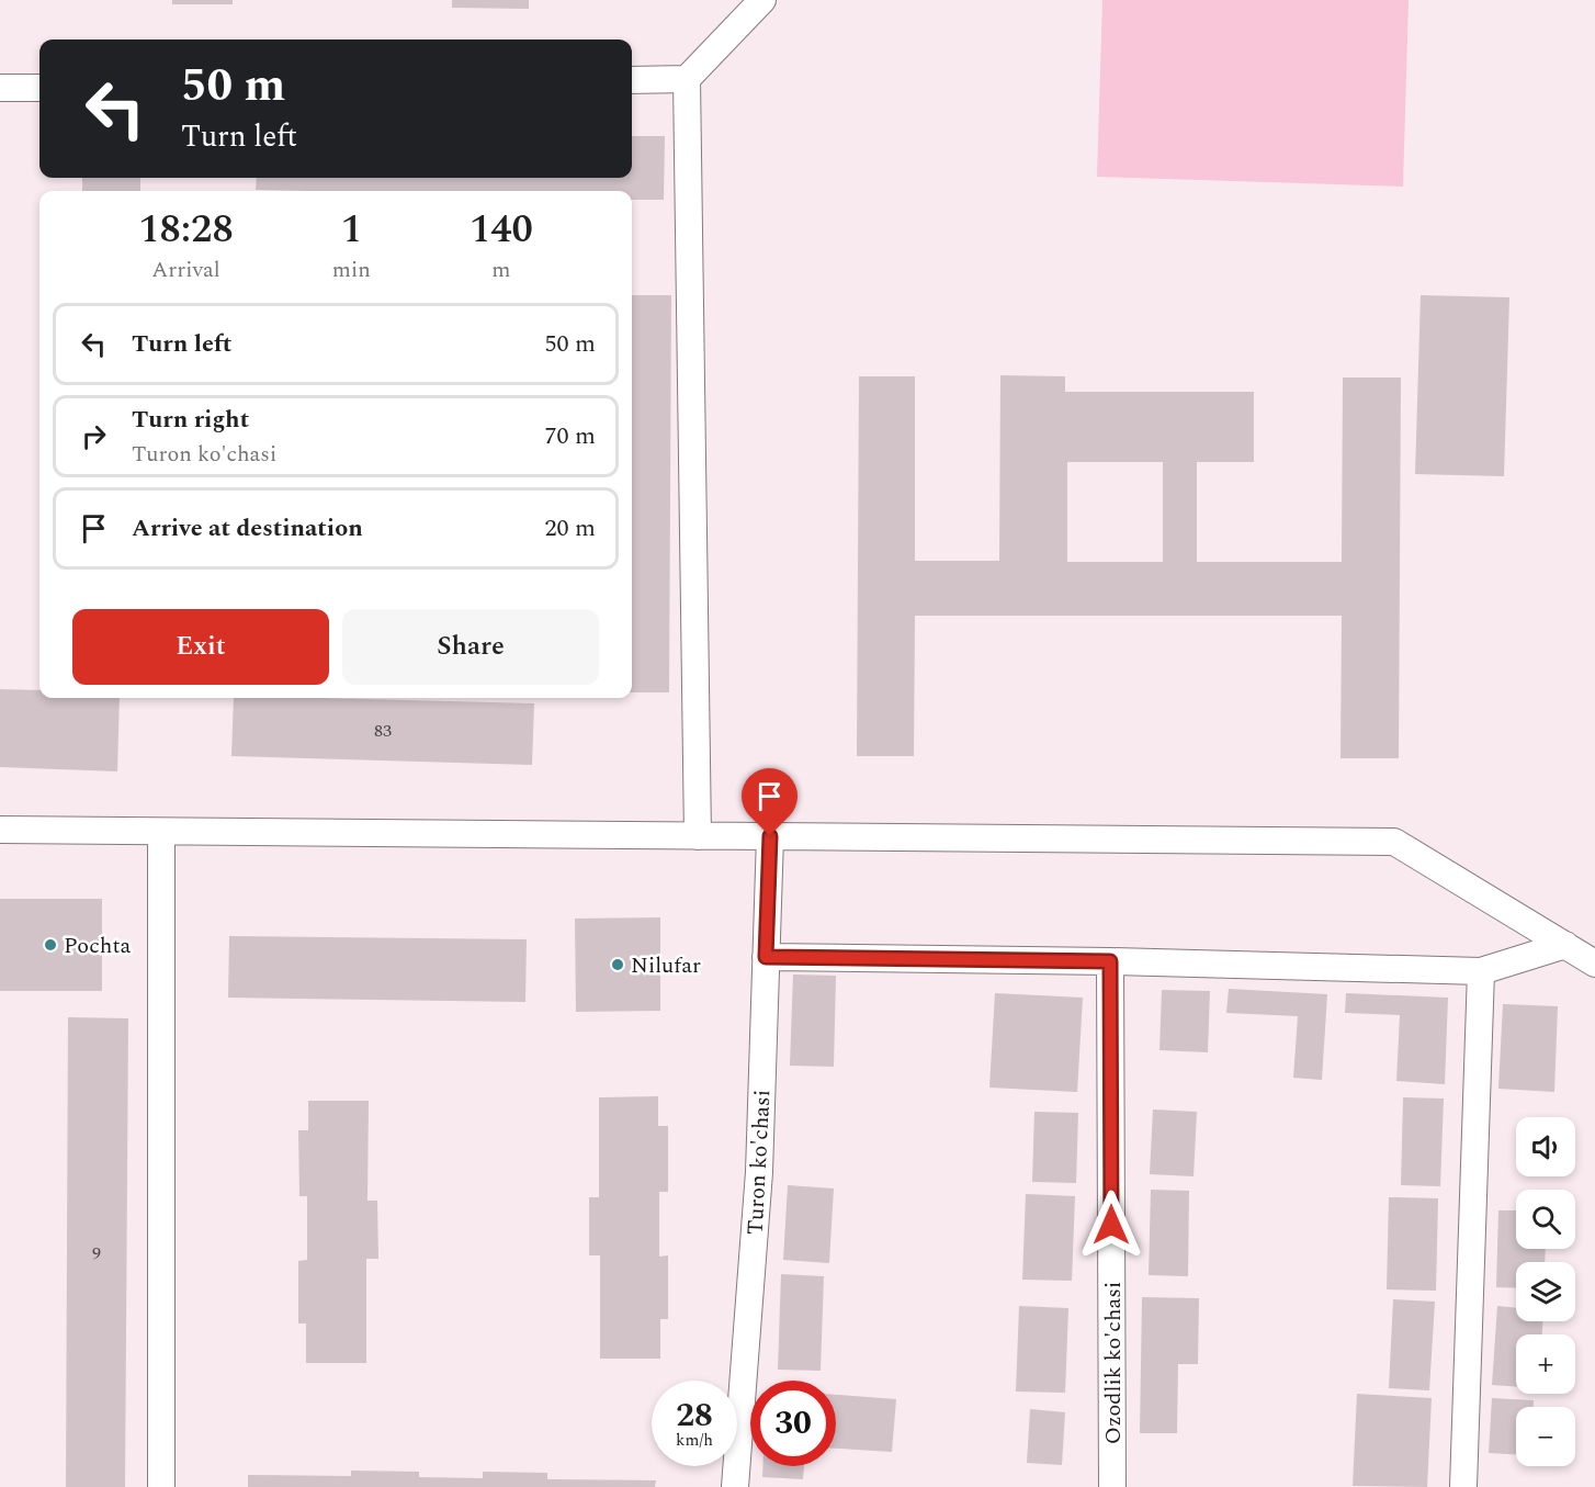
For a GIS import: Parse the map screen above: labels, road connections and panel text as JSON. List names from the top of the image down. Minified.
{"streets":{"street":["Turon ko'chasi","Ozodlik ko'chasi"]},"places":["Pochta","Nilufar"],"house_numbers":["83","9"],"page":{"turn":["50 m","Turn left"],"eta":["18:28","Arrival","1","min","140","m"],"list":[{"name":"Turn left","value":"50 m"},{"name":"Turn right","note":"Turon ko'chasi","value":"70 m"},{"name":"Arrive at destination","value":"20 m"}],"buttons":["Exit","Share"],"map_buttons":["+","−"],"speed":"28 km/h","limit":"30"}}
